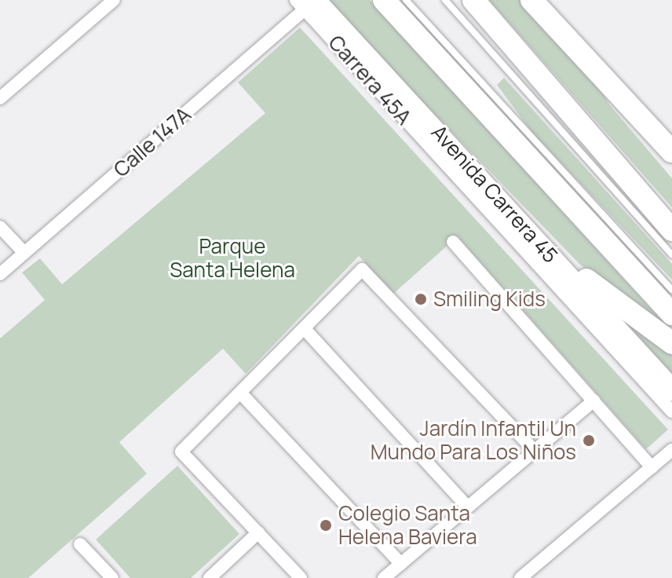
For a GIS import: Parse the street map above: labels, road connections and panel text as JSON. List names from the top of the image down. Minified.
{"streets":{"highway":["Avenida Carrera 45"],"street":["Carrera 45A","Calle 147A"]},"crossings":[["Carrera 45A","Calle 147A"],["Carrera 45A","Avenida Carrera 45"],["Calle 147A","Avenida Carrera 45"]],"parks":["Parque Santa Helena"],"places":["Smiling Kids","Jardín Infantil Un Mundo Para Los Niños","Colegio Santa Helena Baviera"]}
